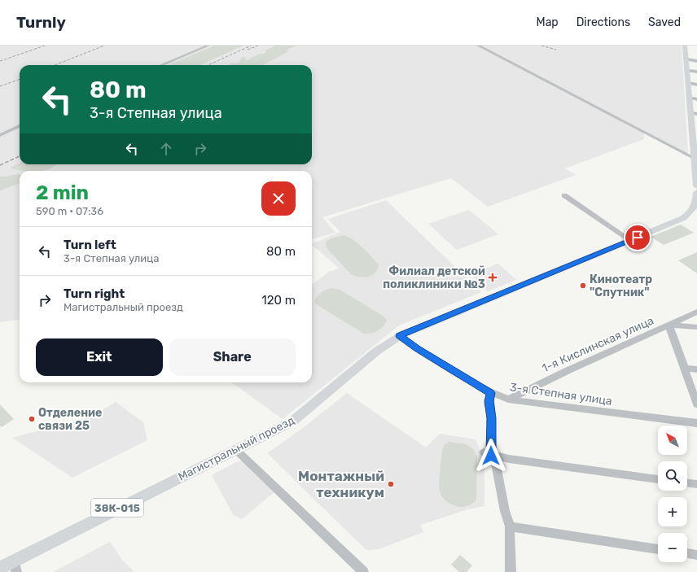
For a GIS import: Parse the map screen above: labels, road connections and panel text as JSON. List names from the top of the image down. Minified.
{"streets":{"main road":["Магистральный проезд","38К-015"],"street":["1-я Кислинская улица","3-я Степная улица"]},"crossings":[["1-я Кислинская улица","3-я Степная улица"],["3-я Степная улица","Магистральный проезд"]],"places":{"health":["Филиал детской поликлиники №3"],"other":["Кинотеатр \"Спутник\"","Отделение связи 25","Монтажный техникум"]},"north":"top left","page":{"header":"Turnly","nav":["Map","Directions","Saved"],"turn":["80 m","3-я Степная улица"],"heading":["2 min","590 m · 07:36"],"list":[{"name":"Turn left","note":"3-я Степная улица","value":"80 m"},{"name":"Turn right","note":"Магистральный проезд","value":"120 m"}],"buttons":["Exit","Share"],"map_buttons":["+","−"]}}
